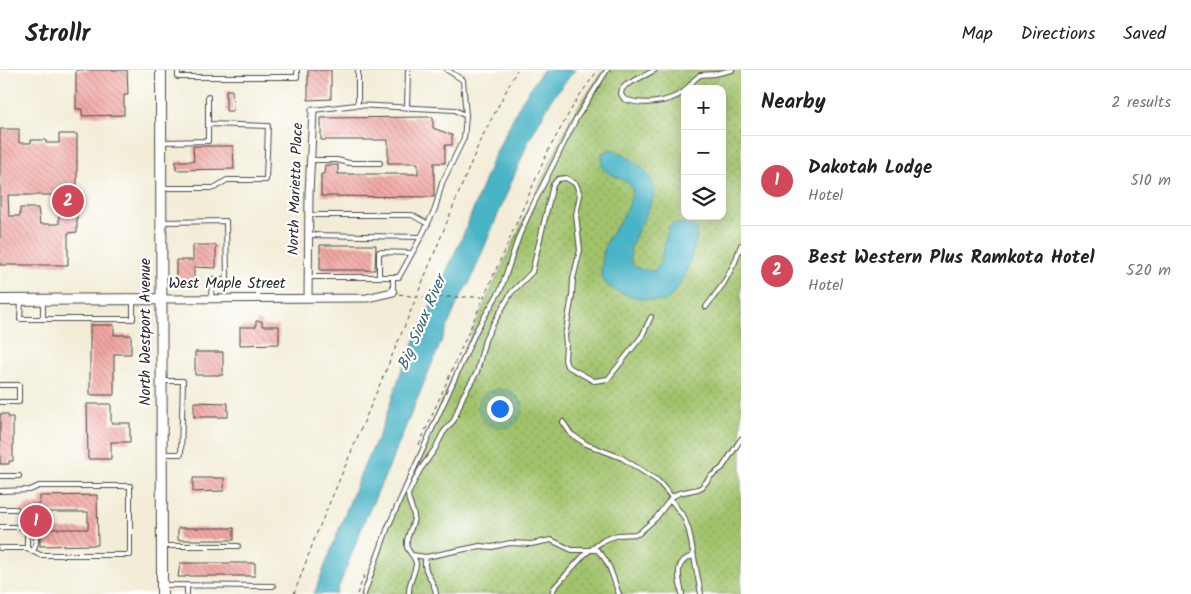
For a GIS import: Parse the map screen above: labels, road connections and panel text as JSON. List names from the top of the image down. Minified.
{"streets":{"main road":["West Maple Street","North Westport Avenue"],"street":["North Marietta Place"]},"crossings":[["North Marietta Place","West Maple Street"],["West Maple Street","North Westport Avenue"]],"water":["Big Sioux River"],"page":{"header":"Strollr","nav":["Map","Directions","Saved"],"heading":["Nearby","2 results"],"map_buttons":["+","−"],"list":[{"mark":"1","name":"Dakotah Lodge","note":"Hotel","value":"510 m"},{"mark":"2","name":"Best Western Plus Ramkota Hotel","note":"Hotel","value":"520 m"}],"pins":["2","1"]}}
